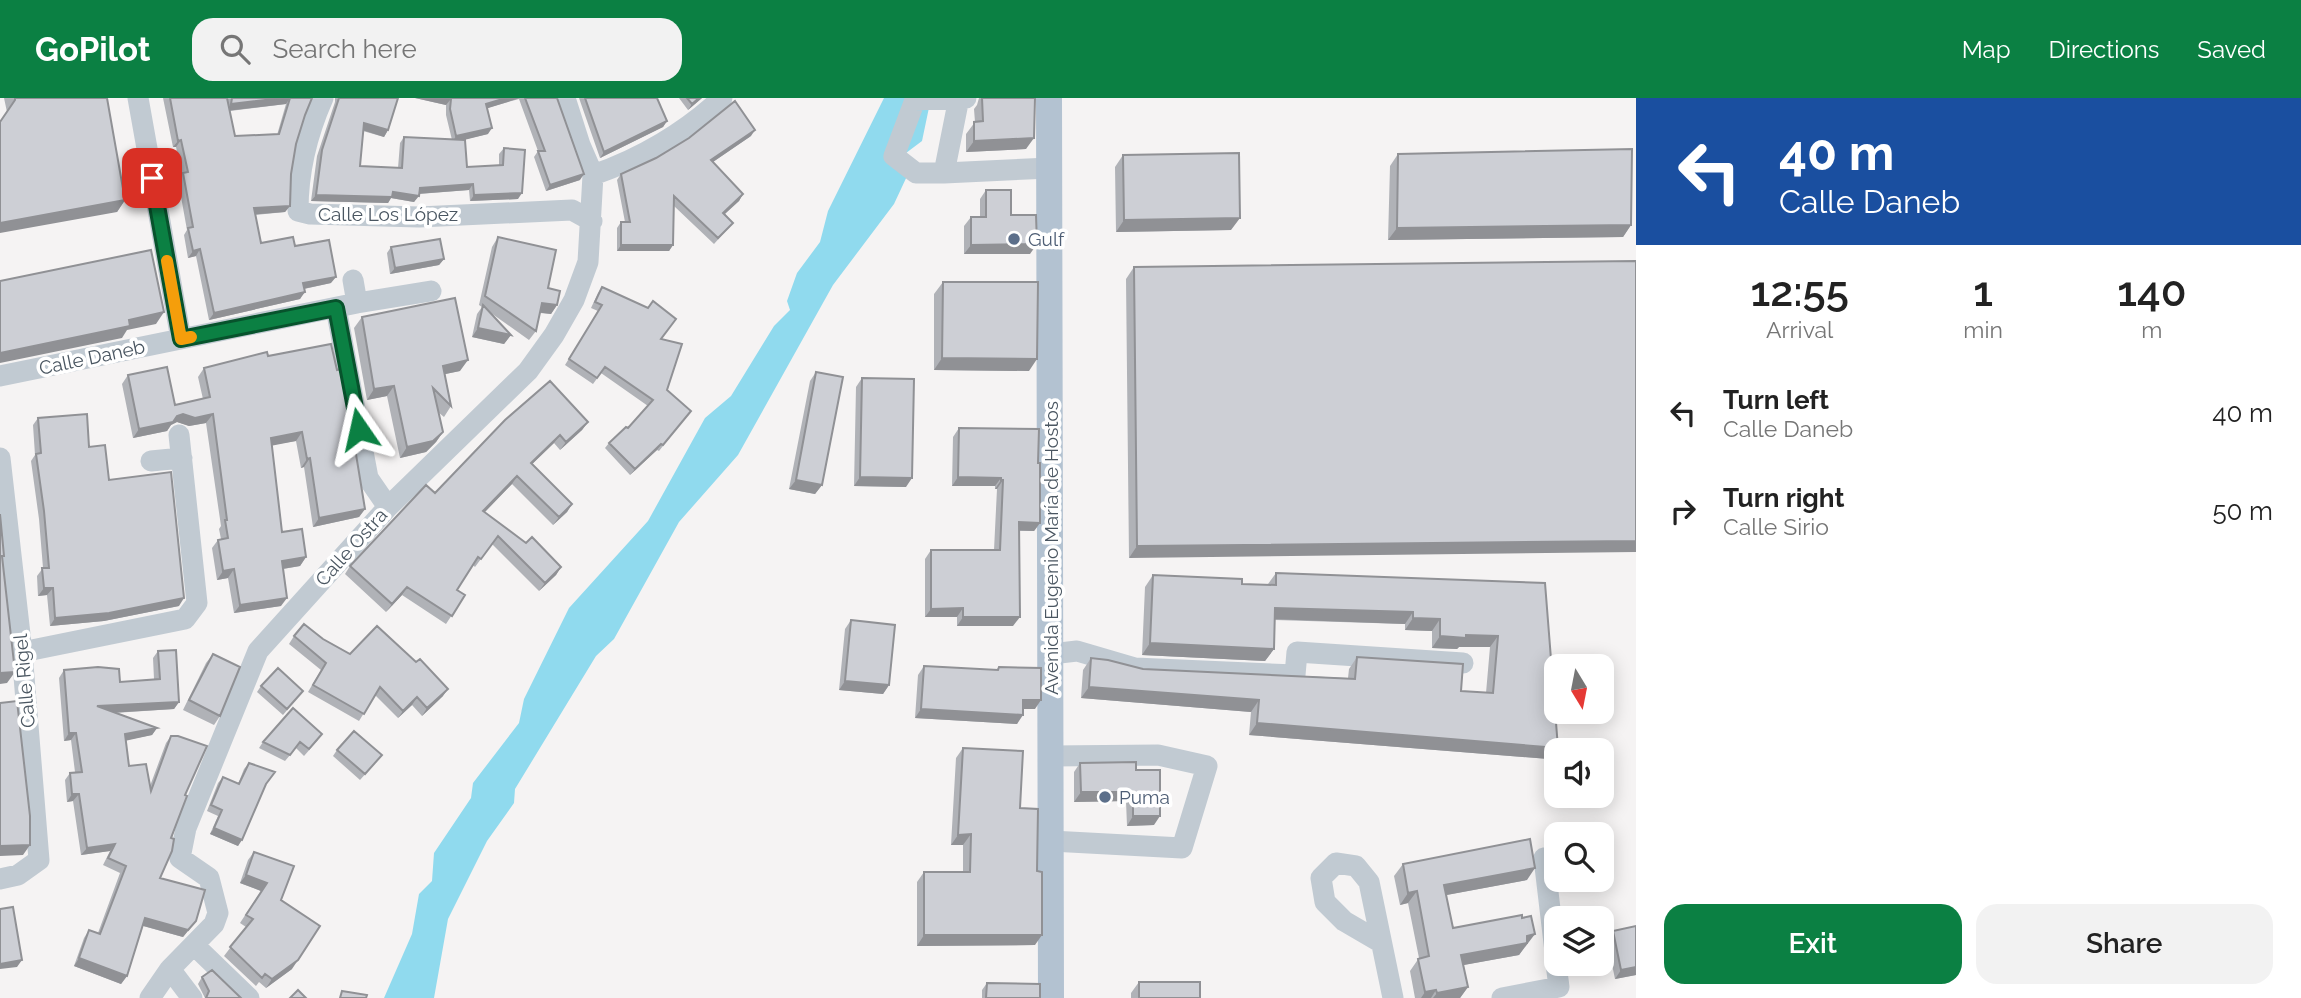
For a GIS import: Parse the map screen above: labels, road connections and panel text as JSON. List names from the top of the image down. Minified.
{"streets":{"main road":["Avenida Eugenio María de Hostos"],"street":["Calle Los López","Calle Daneb","Calle Ostra","Calle Rigel"]},"crossings":[["Calle Los López","Calle Ostra"]],"places":["Gulf","Puma"],"north":"bottom","page":{"header":"GoPilot","search":"Search here","nav":["Map","Directions","Saved"],"turn":["40 m","Calle Daneb"],"eta":["12:55","Arrival","1","min","140","m"],"list":[{"name":"Turn left","note":"Calle Daneb","value":"40 m"},{"name":"Turn right","note":"Calle Sirio","value":"50 m"}],"buttons":["Exit","Share"]}}
